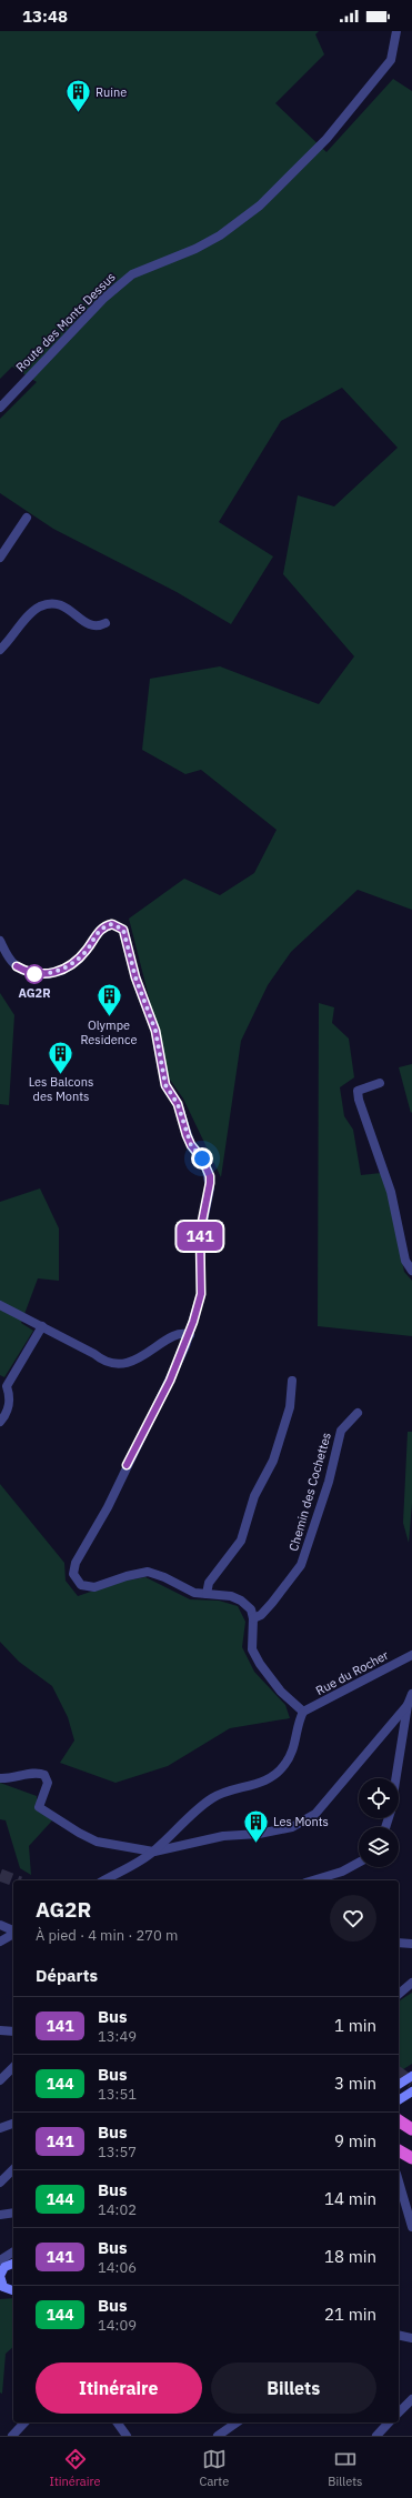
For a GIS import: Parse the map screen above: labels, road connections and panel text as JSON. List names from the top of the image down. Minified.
{"streets":{"street":["Route des Monts Dessus","Chemin des Cochettes","Rue du Rocher"]},"places":{"building":["Ruine","Olympe Residence","Les Balcons des Monts","Les Monts"],"other":["AG2R"]},"lines":["bus line 141"],"page":{"status":"13:48","on_map":"141","heading":[["AG2R","À pied · 4 min · 270 m"],"Départs"],"list":[{"mark":"141","name":"Bus","note":"13:49","value":"1 min"},{"mark":"144","name":"Bus","note":"13:51","value":"3 min"},{"mark":"141","name":"Bus","note":"13:57","value":"9 min"},{"mark":"144","name":"Bus","note":"14:02","value":"14 min"},{"mark":"141","name":"Bus","note":"14:06","value":"18 min"},{"mark":"144","name":"Bus","note":"14:09","value":"21 min"}],"buttons":["Itinéraire","Billets"],"tabs":["Itinéraire","Carte","Billets"]}}
